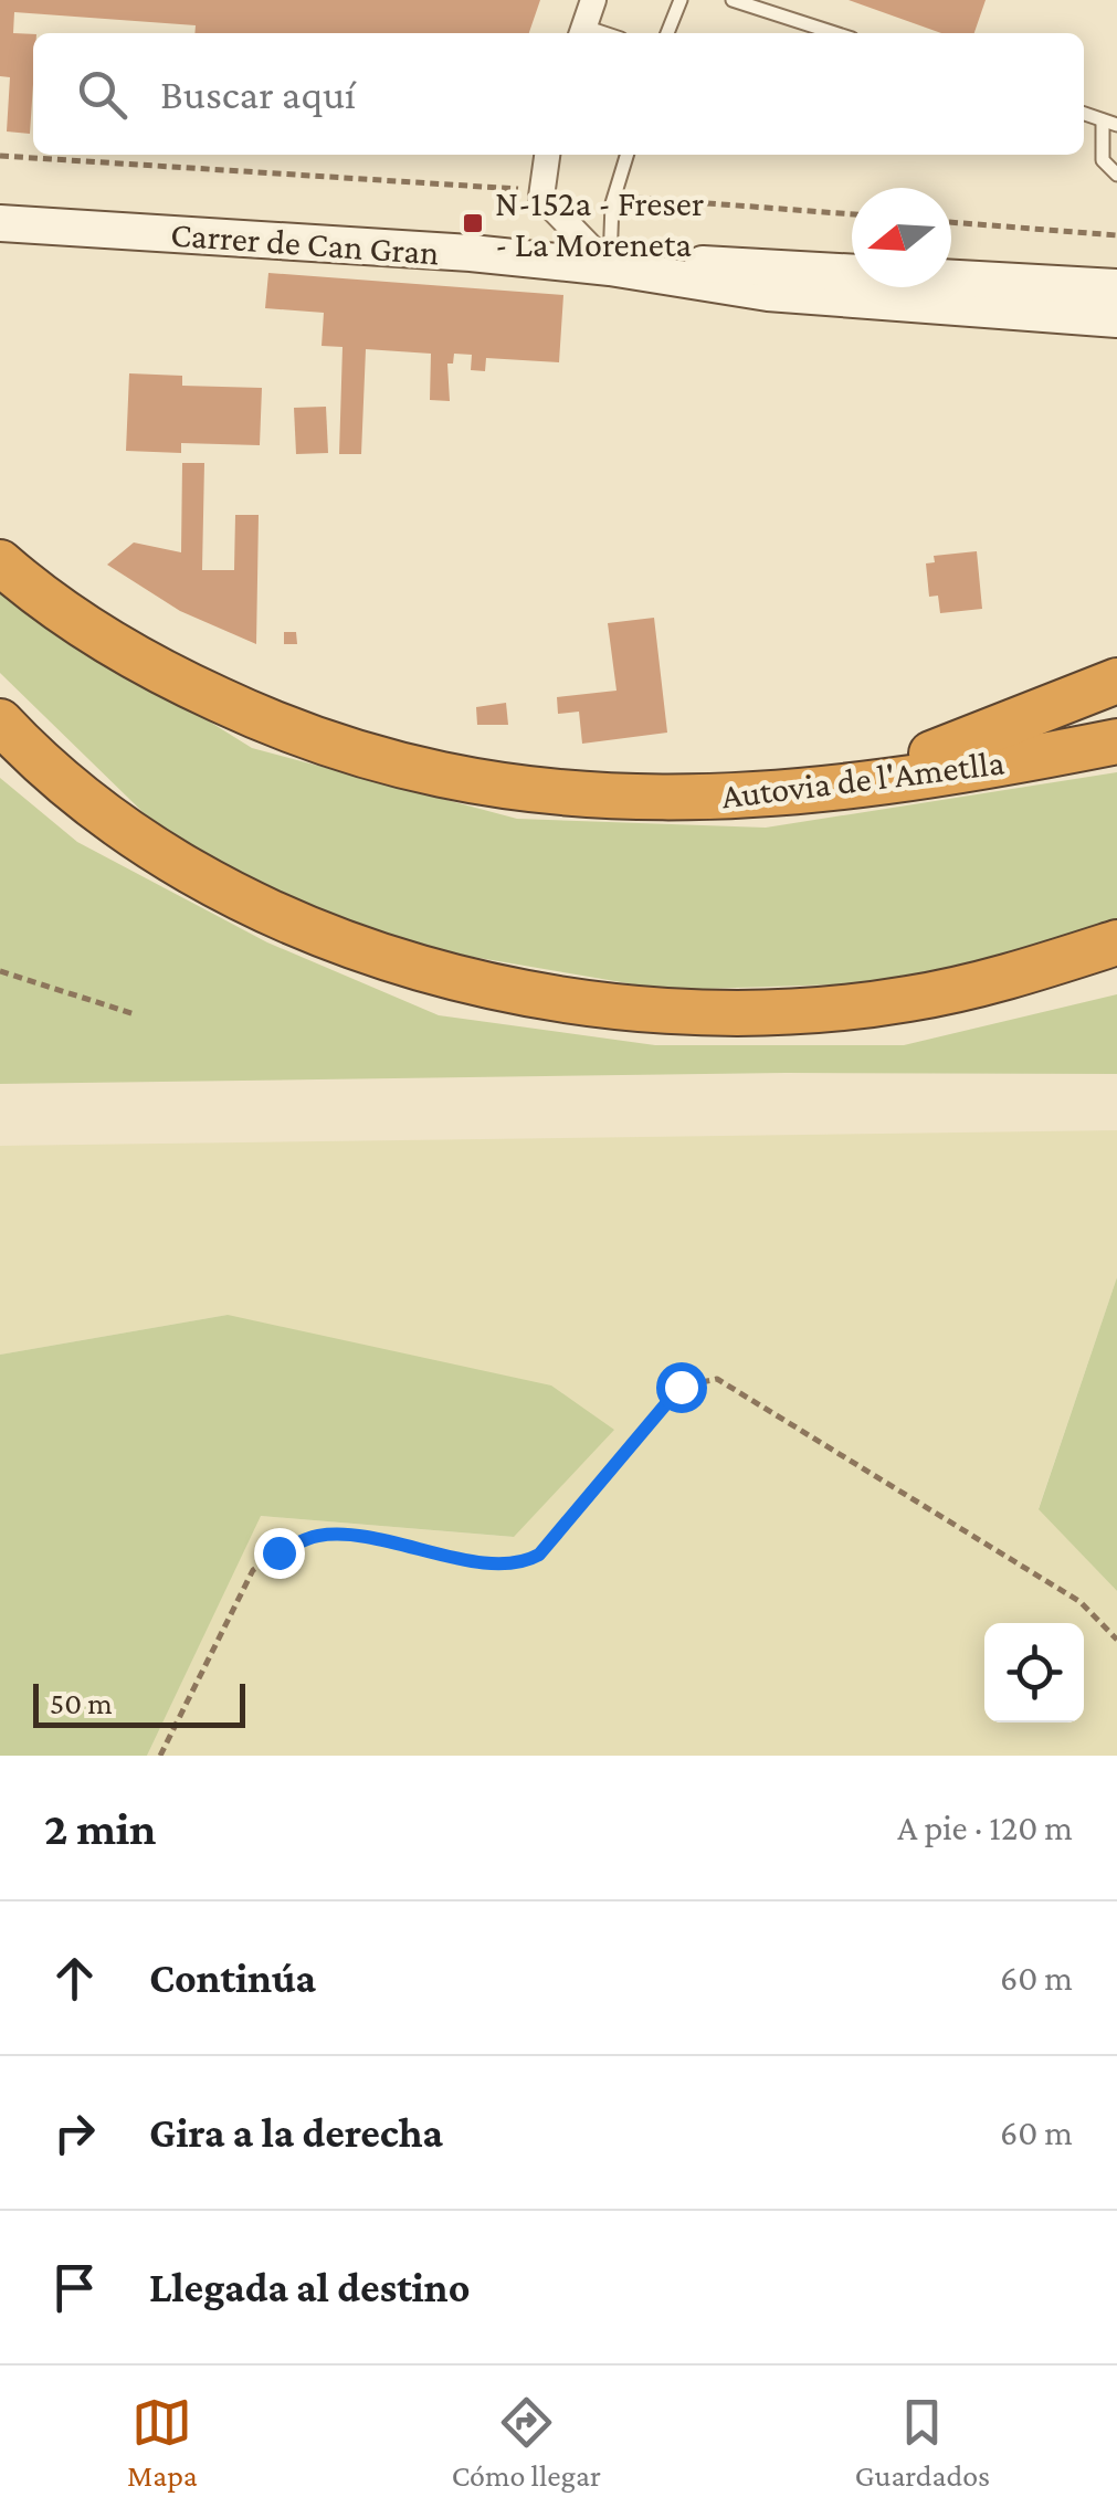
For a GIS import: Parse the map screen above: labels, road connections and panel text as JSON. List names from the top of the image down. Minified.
{"streets":{"highway":["Autovia de l'Ametlla"],"main road":["Carrer de Can Gran"]},"places":{"transit":["N-152a - Freser - La Moreneta"]},"scale_bar":"50 m","north":"left","page":{"search":"Buscar aquí","scale":"50 m","heading":["2 min","A pie · 120 m"],"list":[["Continúa","60 m"],["Gira a la derecha","60 m"],"Llegada al destino"],"nav":["Mapa","Cómo llegar","Guardados"]}}
